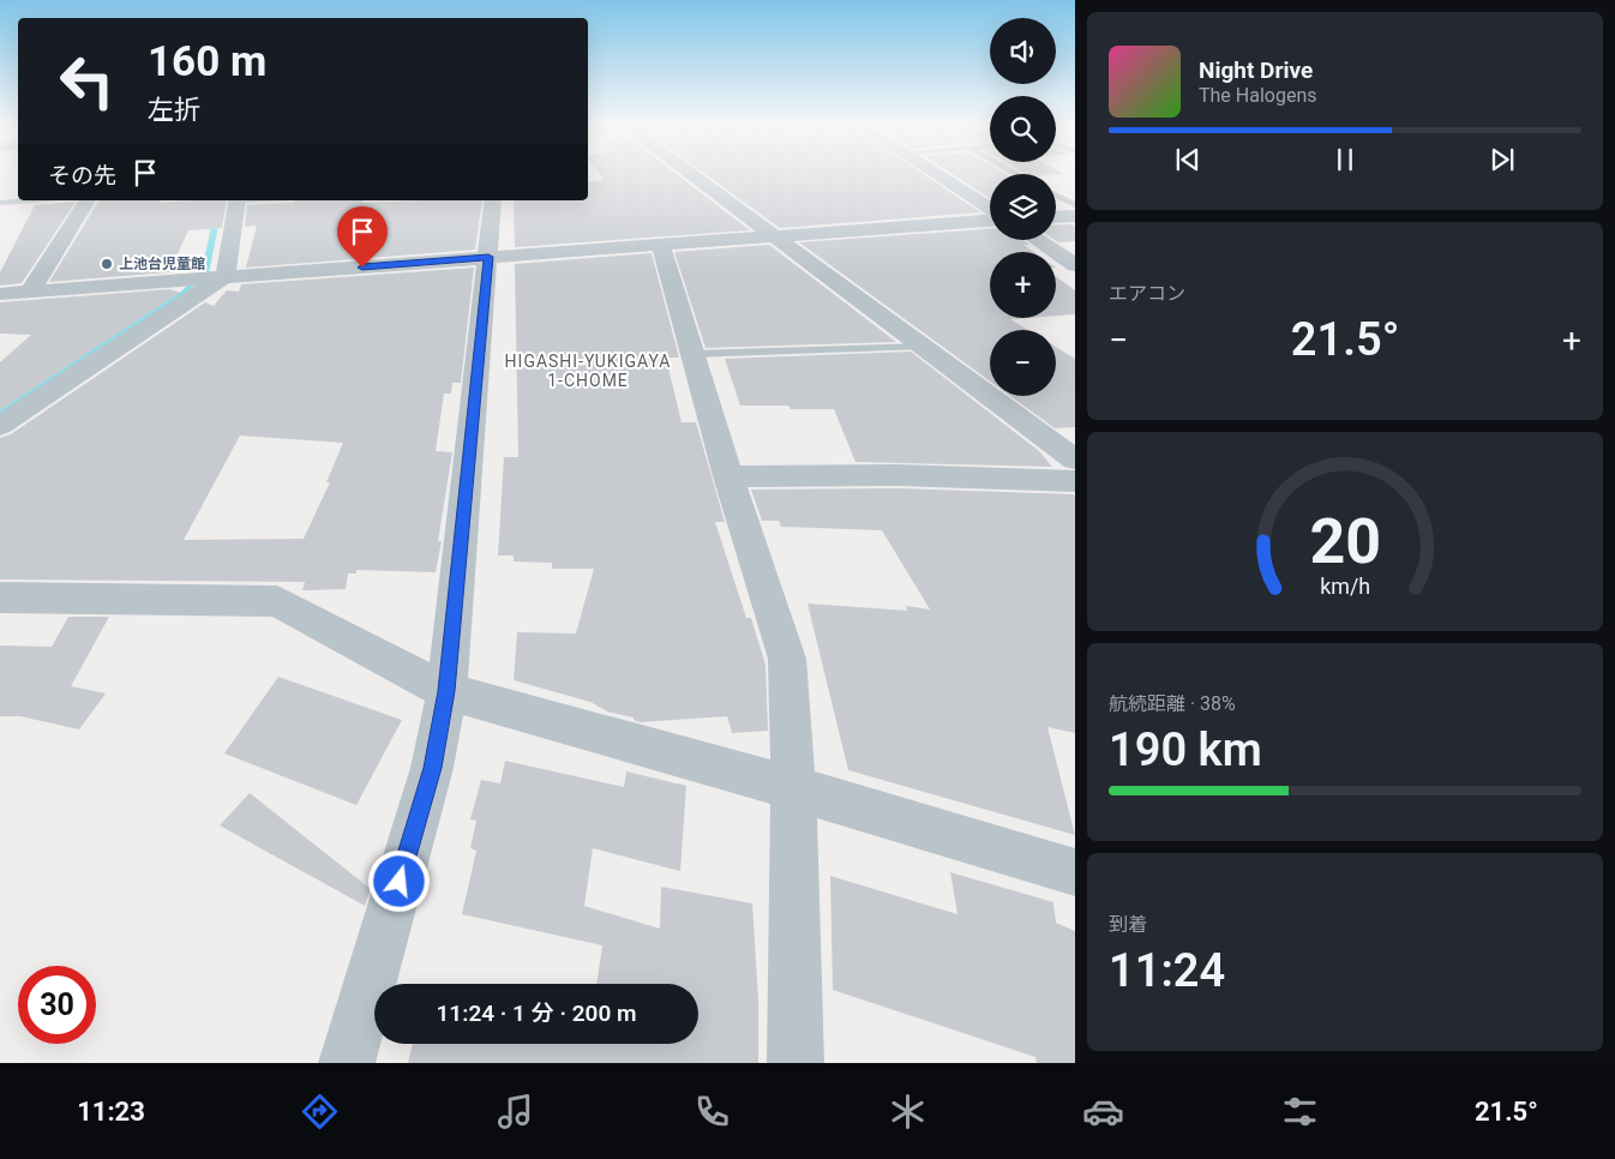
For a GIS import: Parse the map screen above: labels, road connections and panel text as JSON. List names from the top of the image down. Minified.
{"districts":["HIGASHI-YUKIGAYA 1-CHOME"],"places":["上池台児童館"],"page":{"map_buttons":["+","−"],"turn":["160 m","左折"],"song":["Night Drive","The Halogens"],"then":"その先","tile":["エアコン",["航続距離 · 38%","190 km"],["到着","11:24"]],"heat":["−","21.5°","+"],"limit":"30","trip":"11:24 · 1 分 · 200 m","tabs":["11:23","21.5°"],"gauge":["20","km/h"]}}
